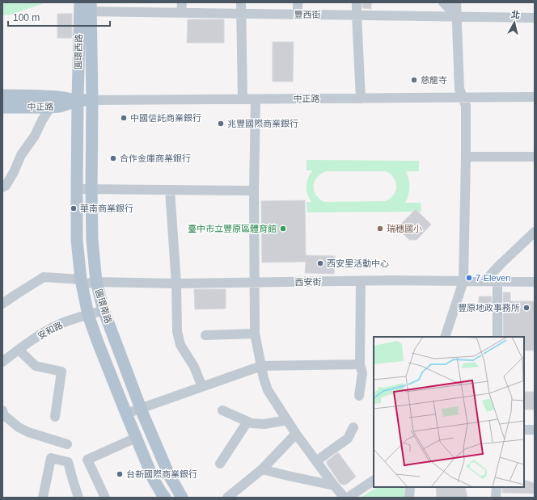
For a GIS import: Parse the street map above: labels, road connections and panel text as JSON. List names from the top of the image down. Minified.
{"streets":{"main road":["圓環西路","中正路","圓環南路"],"street":["豐西街","西安街","安和路"]},"crossings":[["豐西街","圓環西路"],["圓環西路","中正路"],["圓環西路","圓環南路"],["中正路","圓環南路"],["西安街","圓環南路"],["圓環南路","安和路"]],"places":["慈龍寺","中國信託商業銀行","兆豐國際商業銀行","合作金庫商業銀行","華南商業銀行","臺中市立豐原區體育館","瑞穗國小","西安里活動中心","7-Eleven","豐原地政事務所","台新國際商業銀行"],"scale_bar":"100 m","north":"top"}
